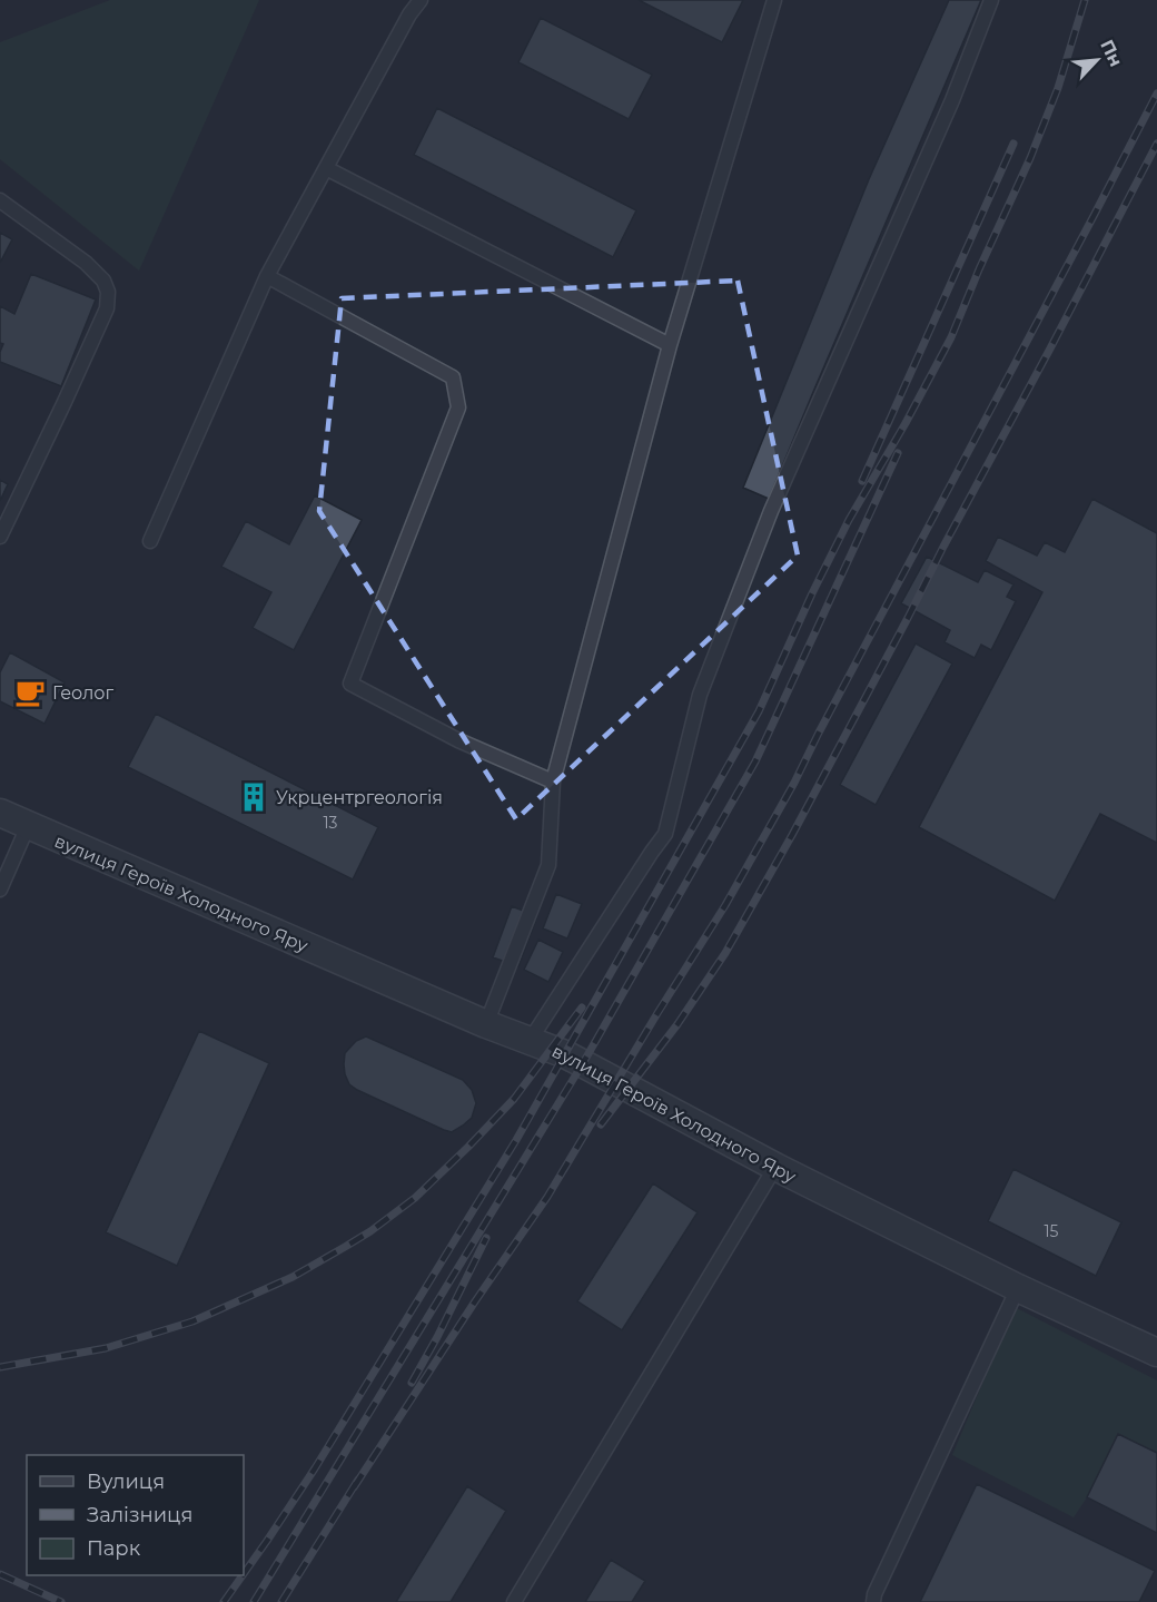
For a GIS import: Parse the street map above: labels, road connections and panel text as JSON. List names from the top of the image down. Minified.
{"streets":{"street":["вулиця Героїв Холодного Яру"]},"places":{"cafe":["Геолог"],"building":["Укрцентргеологія"]},"house_numbers":["13","15"],"legend":["Вулиця","Залізниця","Парк"],"north":"top right"}
